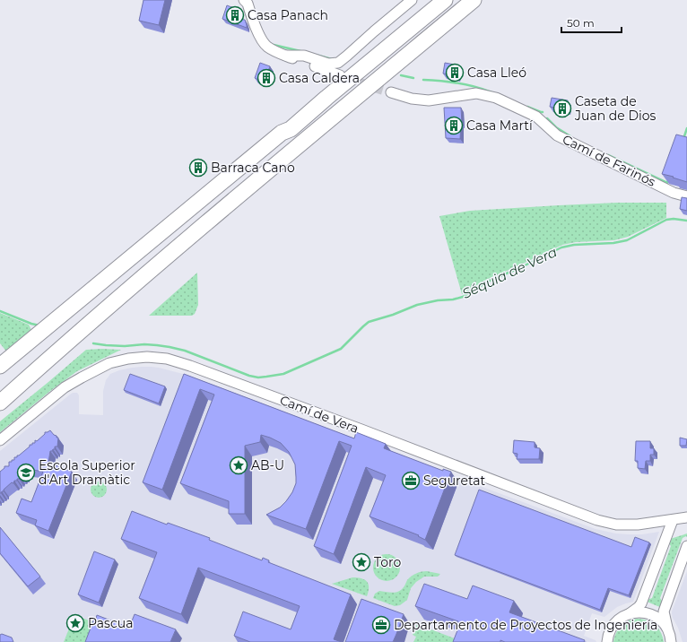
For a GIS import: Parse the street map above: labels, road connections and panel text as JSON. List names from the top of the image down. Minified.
{"streets":{"street":["Camí de Farinós","Camí de Vera"]},"water":["Séquia de Vera"],"places":{"building":["Casa Panach","Casa Lleó","Casa Caldera","Caseta de Juan de Dios","Casa Martí","Barraca Cano"],"place":["AB-U","Toro","Pascua"],"school or university":["Escola Superior d'Art Dramàtic"],"office":["Seguretat","Departamento de Proyectos de Ingeniería"]},"scale_bar":"50 m"}
